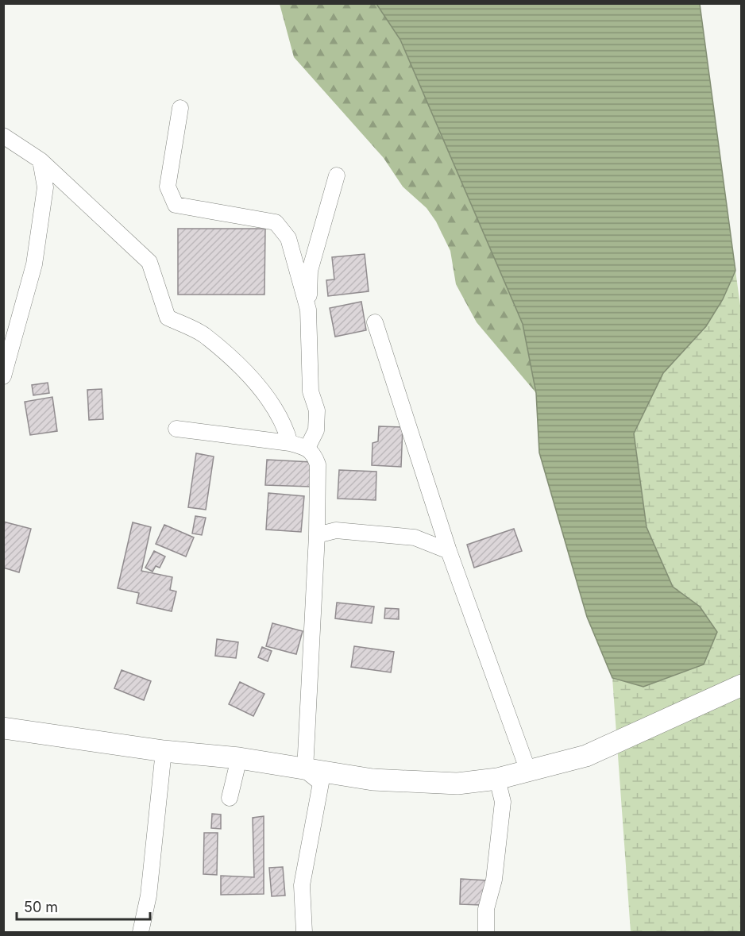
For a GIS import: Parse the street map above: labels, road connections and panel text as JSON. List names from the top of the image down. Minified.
{"scale_bar":"50 m"}
